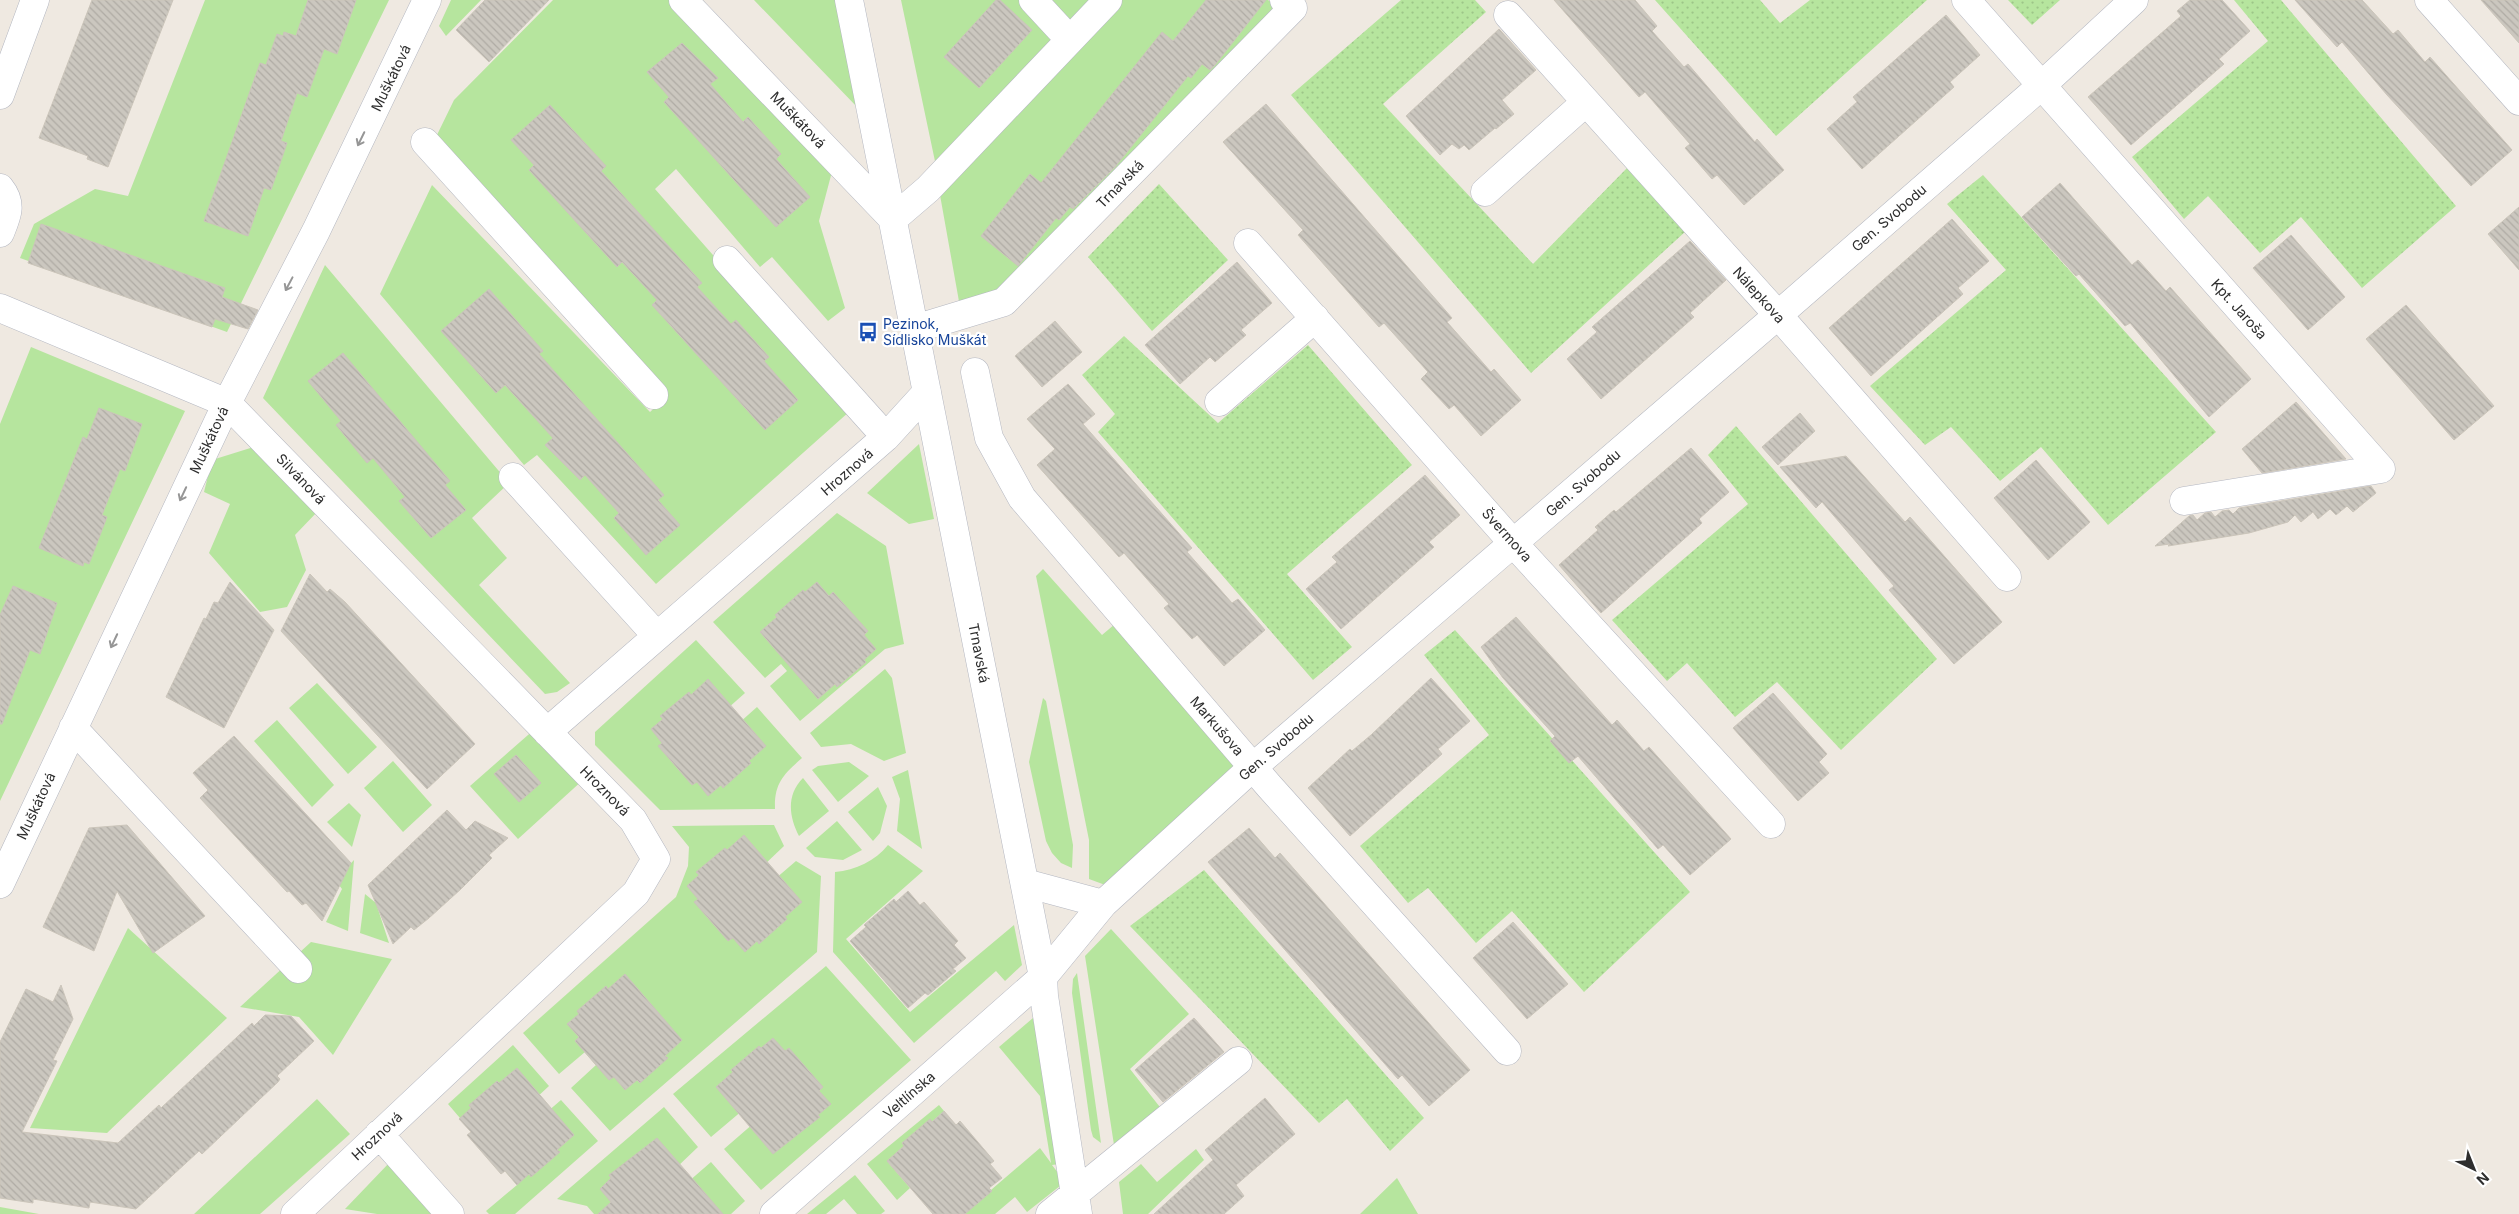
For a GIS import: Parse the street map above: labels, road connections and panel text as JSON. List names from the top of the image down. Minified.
{"streets":{"street":["Muškátová","Trnavská","Gen. Svobodu","Nálepkova","Kpt. Jaroša","Hroznová","Silvánová","Švermova","Markušova","Veltlínska"]},"crossings":[["Muškátová","Trnavská"],["Muškátová","Silvánová"],["Trnavská","Gen. Svobodu"],["Trnavská","Hroznová"],["Trnavská","Veltlínska"],["Gen. Svobodu","Nálepkova"],["Gen. Svobodu","Kpt. Jaroša"],["Gen. Svobodu","Švermova"],["Gen. Svobodu","Markušova"],["Gen. Svobodu","Veltlínska"],["Hroznová","Silvánová"]],"one_way":["Muškátová"],"places":{"bus stop":["Pezinok, Sídlisko Muškát"]},"north":"bottom right"}
